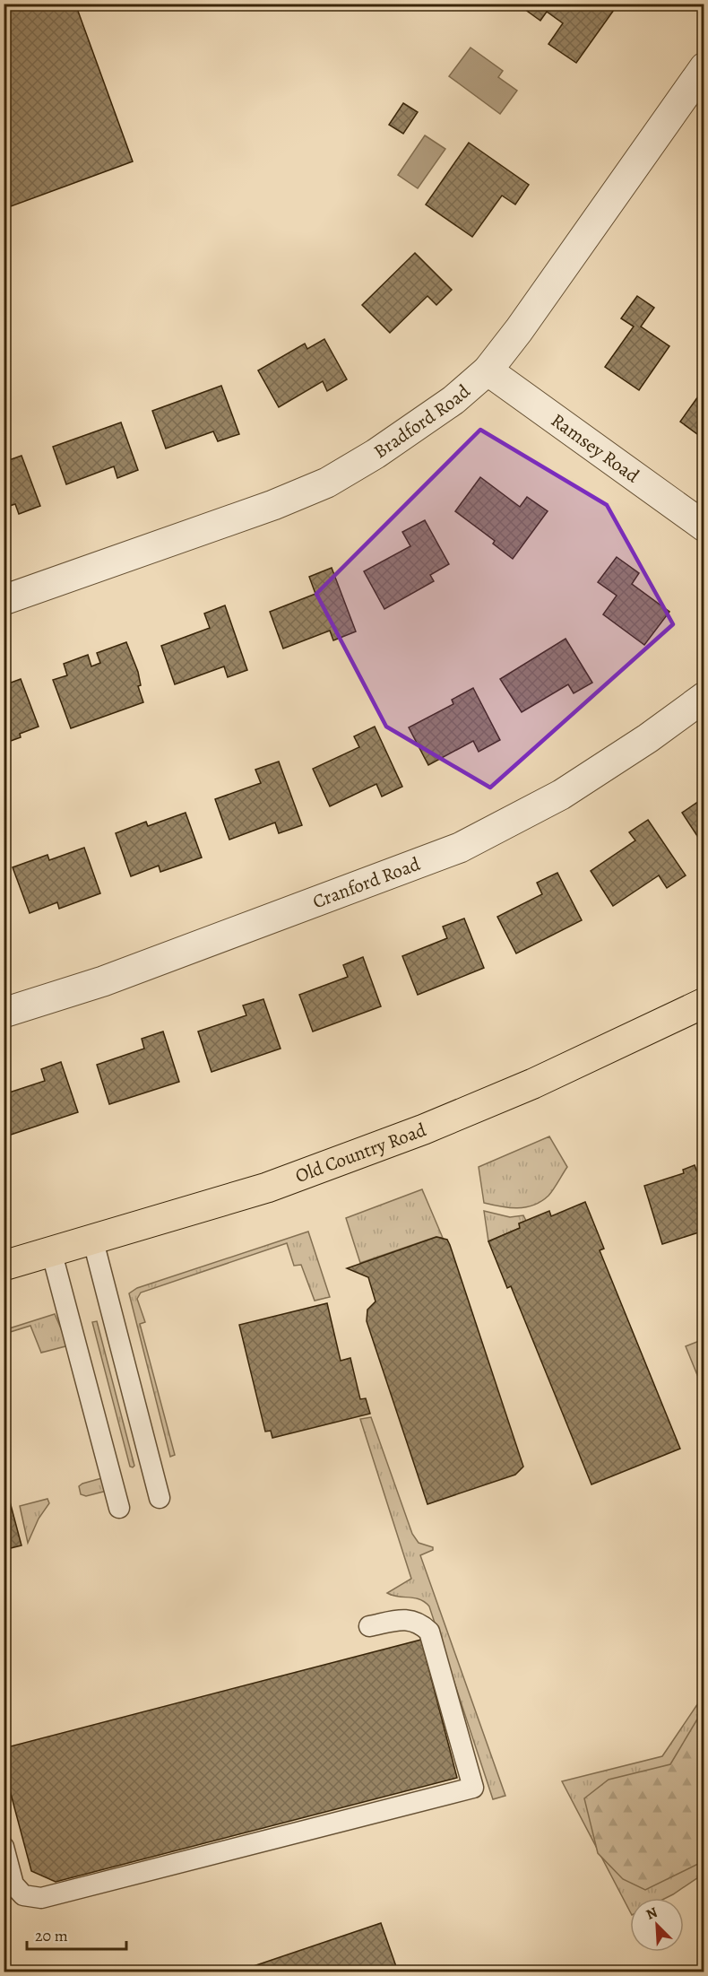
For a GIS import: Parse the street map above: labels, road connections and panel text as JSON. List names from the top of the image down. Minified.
{"streets":{"main road":["Old Country Road"],"street":["Bradford Road","Ramsey Road","Cranford Road"]},"crossings":[["Bradford Road","Ramsey Road"]],"scale_bar":"20 m","north":"top left"}
